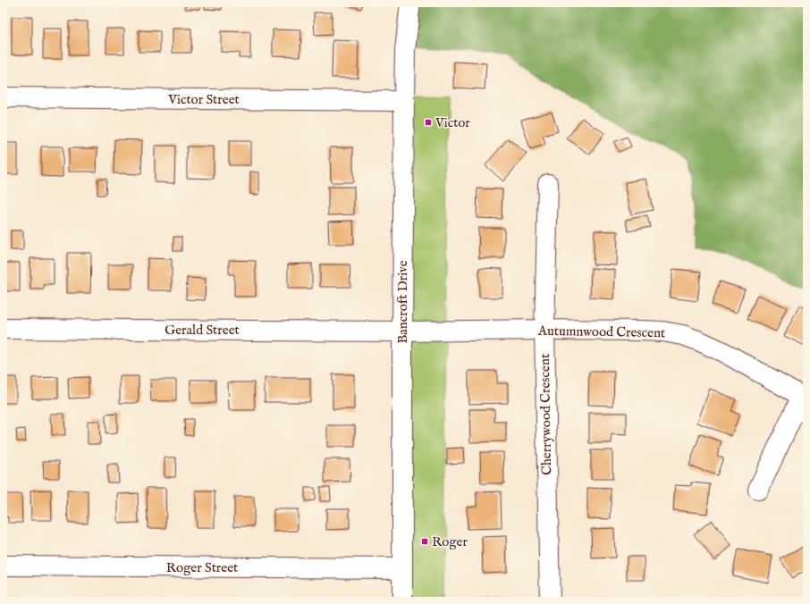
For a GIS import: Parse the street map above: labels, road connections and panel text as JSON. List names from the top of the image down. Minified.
{"streets":{"street":["Victor Street","Bancroft Drive","Gerald Street","Autumnwood Crescent","Cherrywood Crescent","Roger Street"]},"crossings":[["Victor Street","Bancroft Drive"],["Bancroft Drive","Gerald Street"],["Bancroft Drive","Autumnwood Crescent"],["Bancroft Drive","Roger Street"],["Gerald Street","Autumnwood Crescent"],["Autumnwood Crescent","Cherrywood Crescent"]],"places":{"transit":["Victor","Roger"]}}
